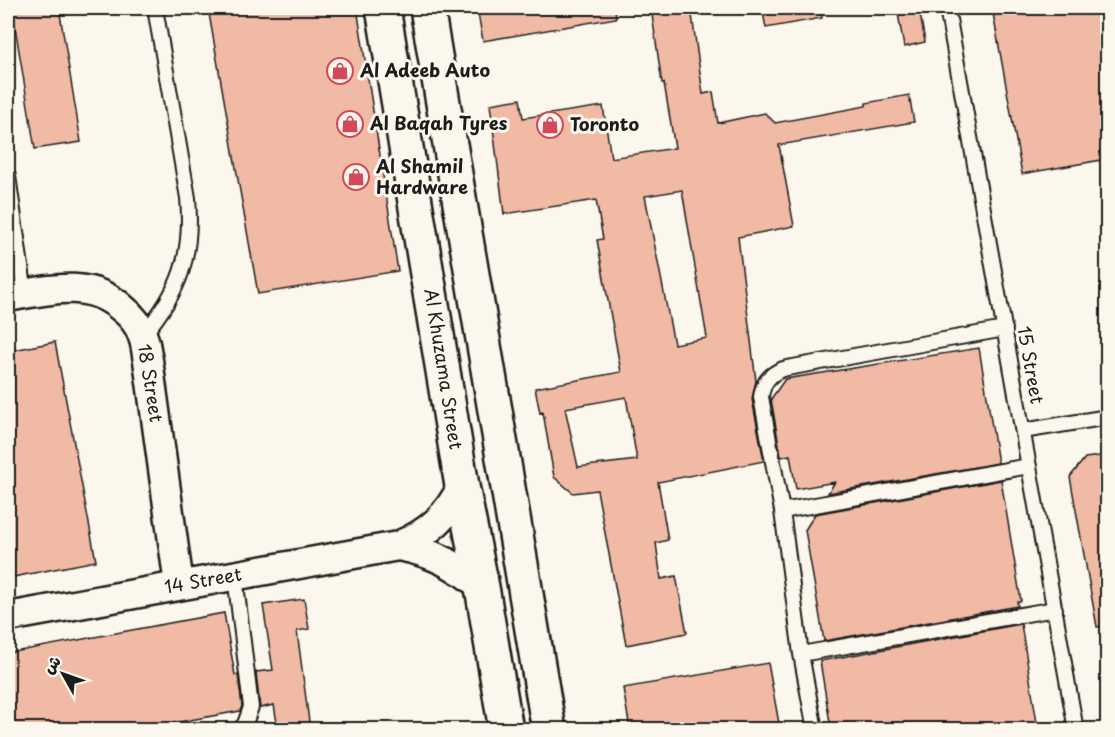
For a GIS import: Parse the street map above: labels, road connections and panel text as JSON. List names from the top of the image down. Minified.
{"streets":{"street":["Al Khuzama Street","18 Street","14 Street"],"lane":["15 Street"]},"crossings":[["Al Khuzama Street","14 Street"],["18 Street","14 Street"]],"places":{"shop":["Al Adeeb Auto","Al Baqah Tyres","Toronto","Al Shamil Hardware"]},"north":"top left"}
